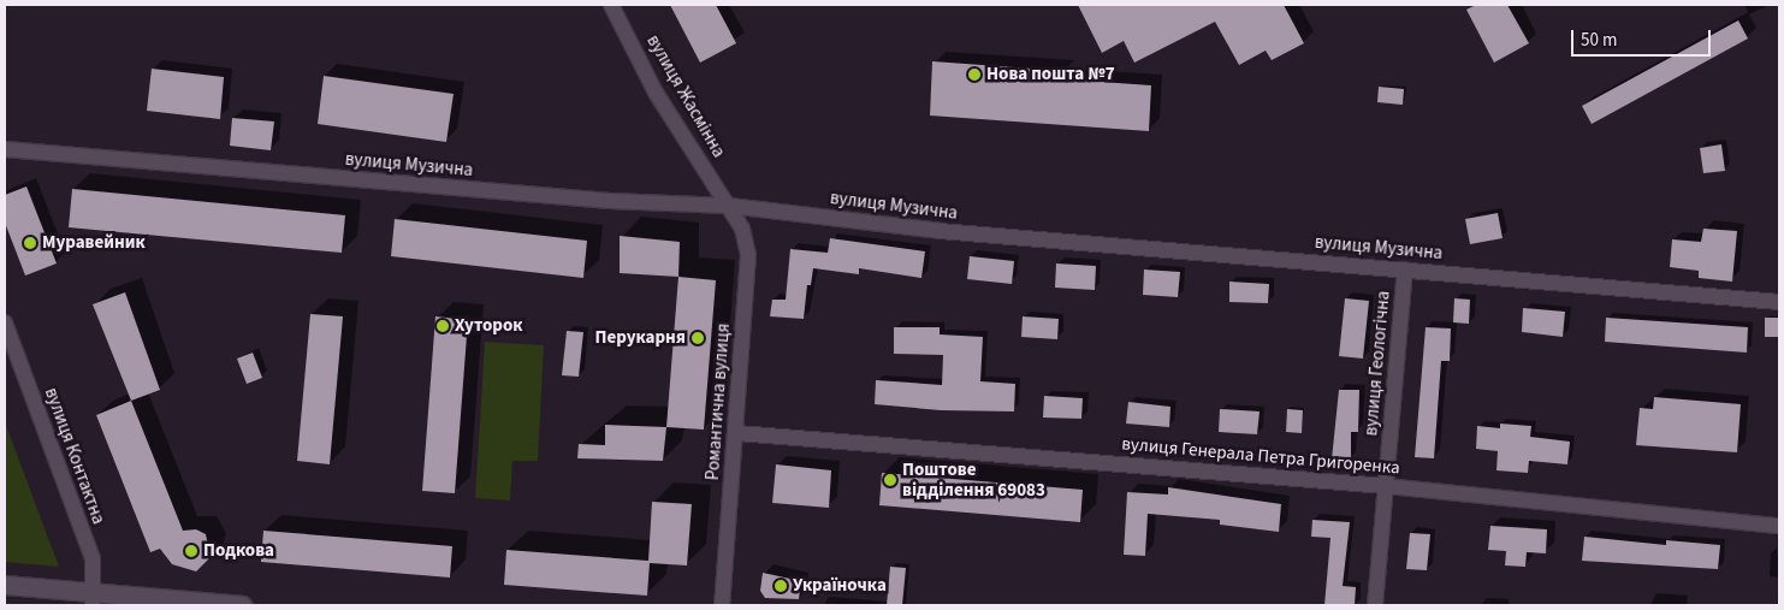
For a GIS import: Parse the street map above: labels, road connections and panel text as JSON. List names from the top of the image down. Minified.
{"streets":{"street":["вулиця Жасмінна","вулиця Музична","вулиця Геологічна","Романтична вулиця","вулиця Контактна","вулиця Генерала Петра Григоренка"]},"crossings":[["вулиця Жасмінна","вулиця Музична"],["вулиця Жасмінна","Романтична вулиця"],["вулиця Музична","вулиця Геологічна"],["вулиця Музична","Романтична вулиця"],["вулиця Геологічна","вулиця Генерала Петра Григоренка"],["Романтична вулиця","вулиця Генерала Петра Григоренка"]],"places":["Нова пошта №7","Муравейник","Хуторок","Перукарня","Поштове відділення 69083","Подкова","Україночка"],"scale_bar":"50 m"}
